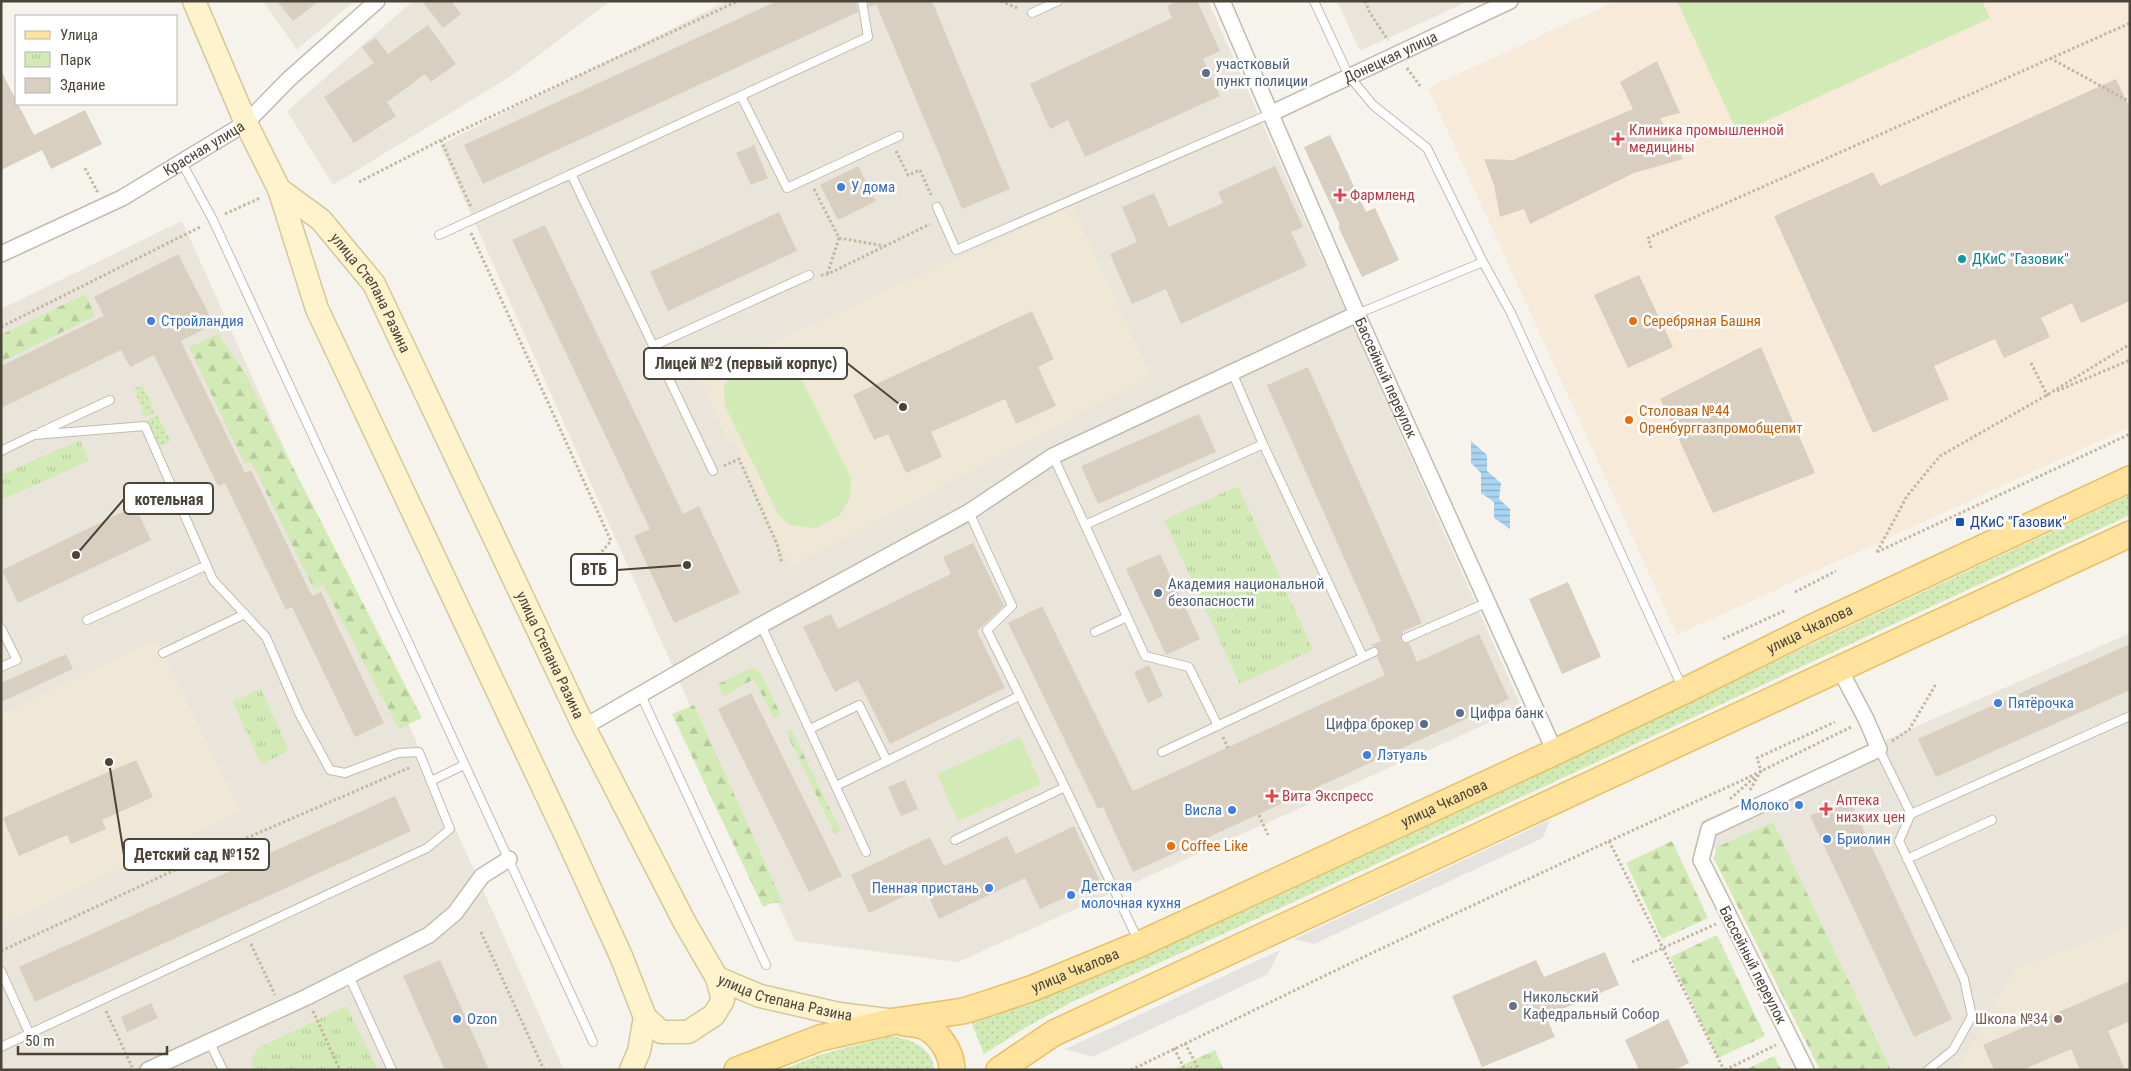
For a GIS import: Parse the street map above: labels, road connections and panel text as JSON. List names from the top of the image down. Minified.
{"streets":{"main road":["улица Степана Разина","улица Чкалова"],"street":["Донецкая улица","Красная улица","Бассейный переулок"]},"crossings":[["Донецкая улица","Бассейный переулок"],["Красная улица","улица Степана Разина"],["улица Степана Разина","улица Чкалова"],["Бассейный переулок","улица Чкалова"]],"places":{"other":["участковый пункт полиции","У дома","ДКиC \"Газовик\"","Стройландия","Серебряная Башня","Лицей №2 (первый корпус)","Столовая №44 Оренбурггазпромобщепит","котельная","ВТБ","Академия национальной безопасности","Пятёрочка","Цифра банк","Цифра брокер","Лэтуаль","Детский сад №152","Молоко","Висла","Бриолин","Coffee Like","Пенная пристань","Детская молочная кухня","Никольский Кафедральный Собор","Ozon","Школа №34"],"health":["Клиника промышленной медицины","Фармленд","Вита Экспресс","Аптека низких цен"],"transit":["ДКиС \"Газовик\""]},"legend":["Улица","Парк","Здание"],"scale_bar":"50 m"}
